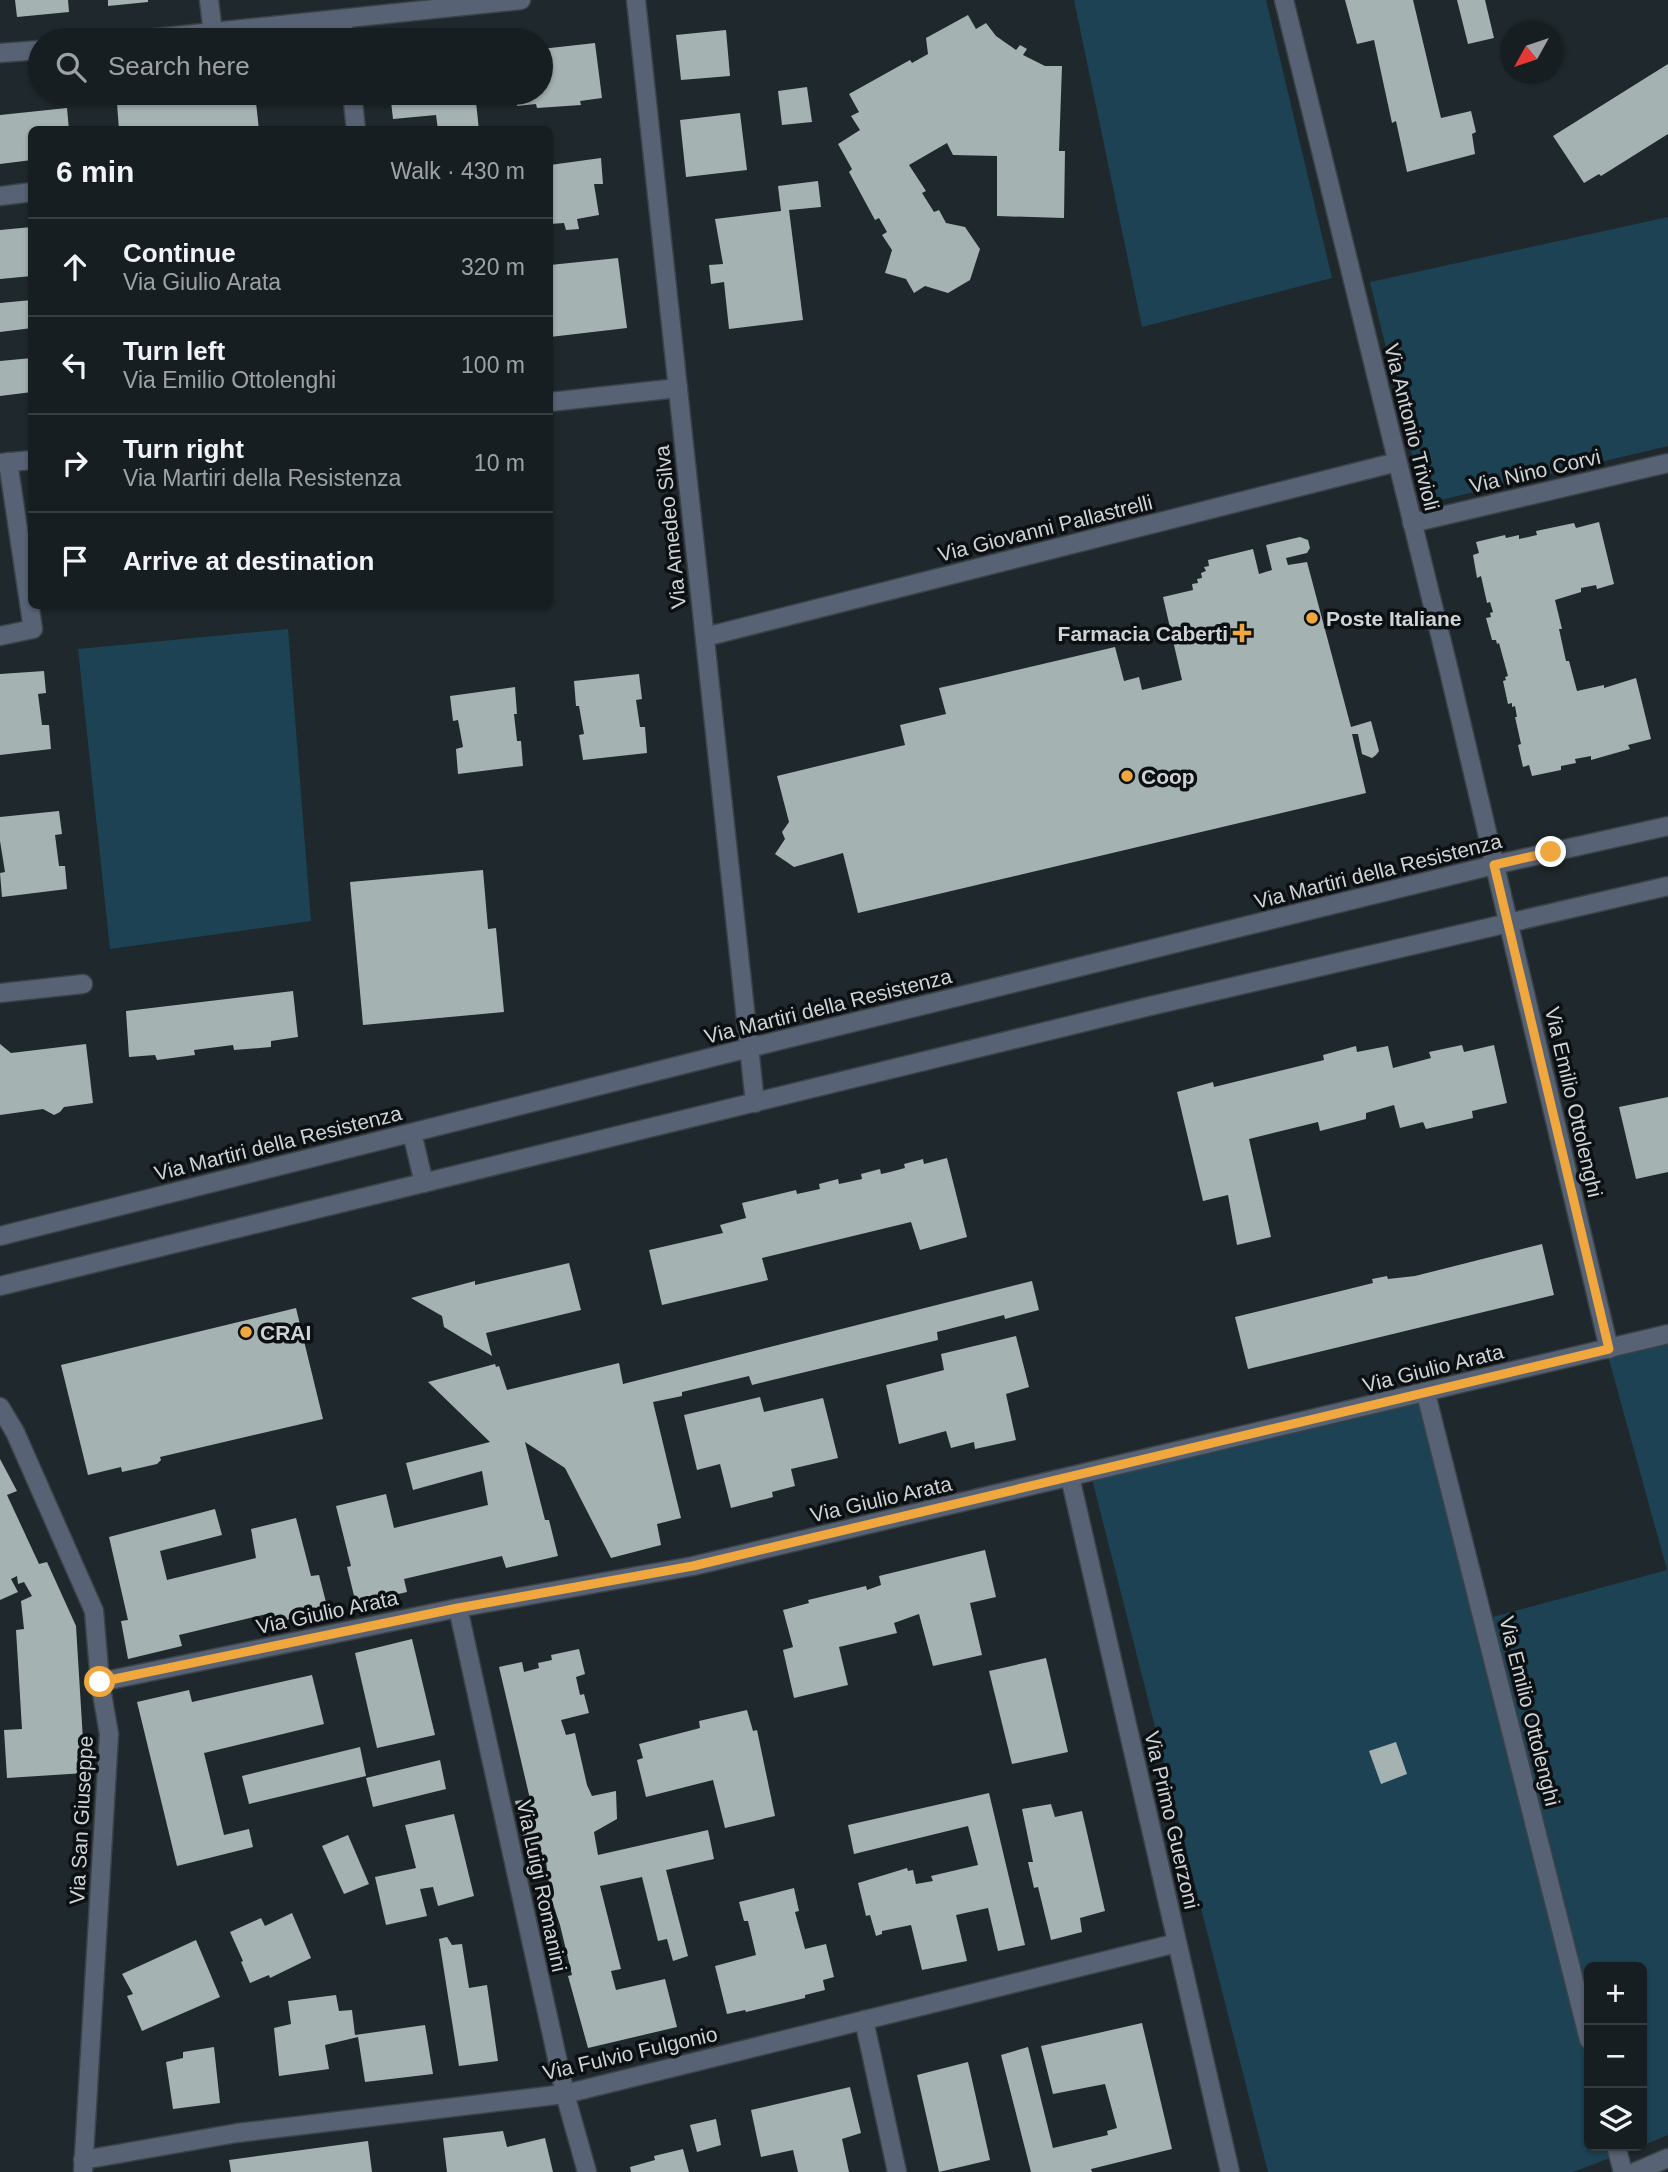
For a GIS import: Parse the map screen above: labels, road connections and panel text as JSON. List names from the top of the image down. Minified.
{"streets":{"street":["Via Antonio Trivioli","Via Nino Corvi","Via Amedeo Silva","Via Giovanni Pallastrelli","Via Martiri della Resistenza","Via Emilio Ottolenghi","Via Giulio Arata","Via San Giuseppe","Via Primo Guerzoni","Via Luigi Romanini","Via Fulvio Fulgonio"]},"crossings":[["Via Antonio Trivioli","Via Nino Corvi"],["Via Antonio Trivioli","Via Giovanni Pallastrelli"],["Via Antonio Trivioli","Via Martiri della Resistenza"],["Via Antonio Trivioli","Via Emilio Ottolenghi"],["Via Amedeo Silva","Via Giovanni Pallastrelli"],["Via Amedeo Silva","Via Martiri della Resistenza"],["Via Martiri della Resistenza","Via Emilio Ottolenghi"],["Via Emilio Ottolenghi","Via Giulio Arata"],["Via Giulio Arata","Via San Giuseppe"],["Via Giulio Arata","Via Primo Guerzoni"],["Via Giulio Arata","Via Luigi Romanini"],["Via San Giuseppe","Via Fulvio Fulgonio"],["Via Primo Guerzoni","Via Fulvio Fulgonio"],["Via Luigi Romanini","Via Fulvio Fulgonio"]],"places":{"other":["Poste Italiane","Coop","CRAI"],"health":["Farmacia Caberti"]},"north":"bottom left","page":{"search":"Search here","heading":["6 min","Walk · 430 m"],"list":[["Continue","Via Giulio Arata","320 m"],["Turn left","Via Emilio Ottolenghi","100 m"],["Turn right","Via Martiri della Resistenza","10 m"],"Arrive at destination"],"map_buttons":["+","−"]}}
